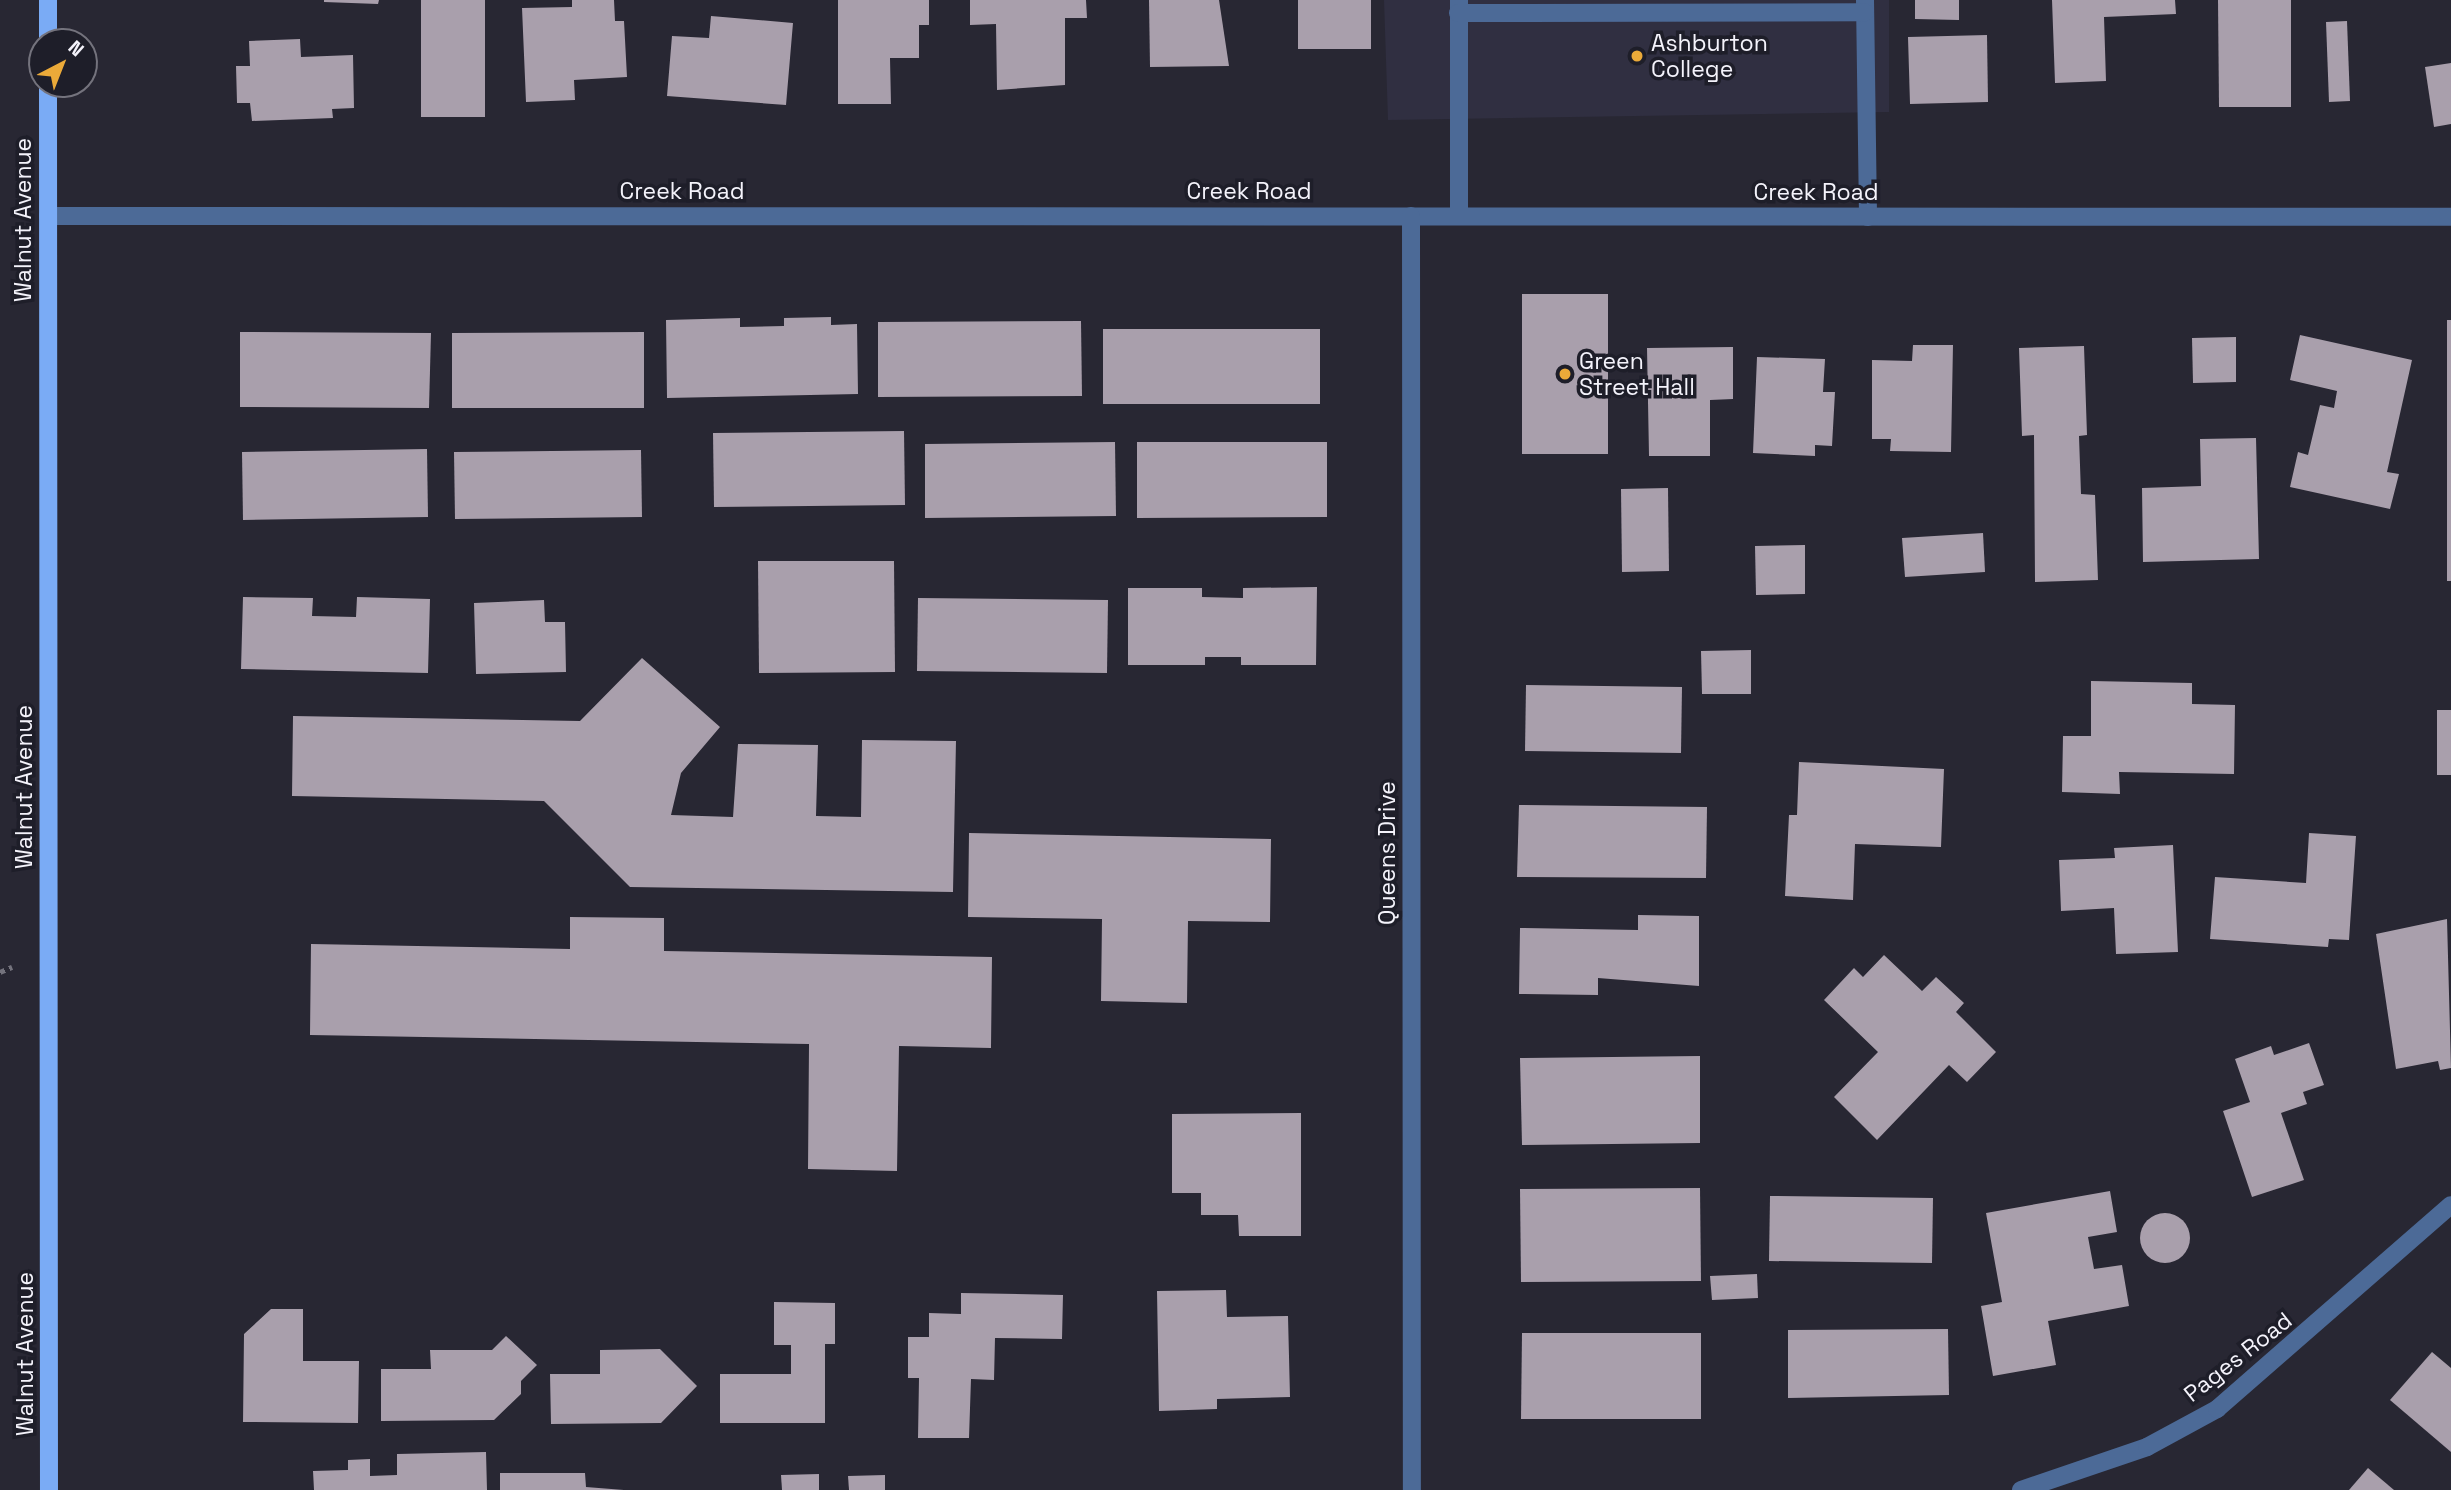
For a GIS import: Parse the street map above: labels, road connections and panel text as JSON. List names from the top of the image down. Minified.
{"streets":{"main road":["Walnut Avenue"],"street":["Creek Road","Queens Drive","Pages Road"]},"crossings":[["Creek Road","Walnut Avenue"],["Creek Road","Queens Drive"]],"places":["Ashburton College","Green Street Hall"],"north":"top right"}
